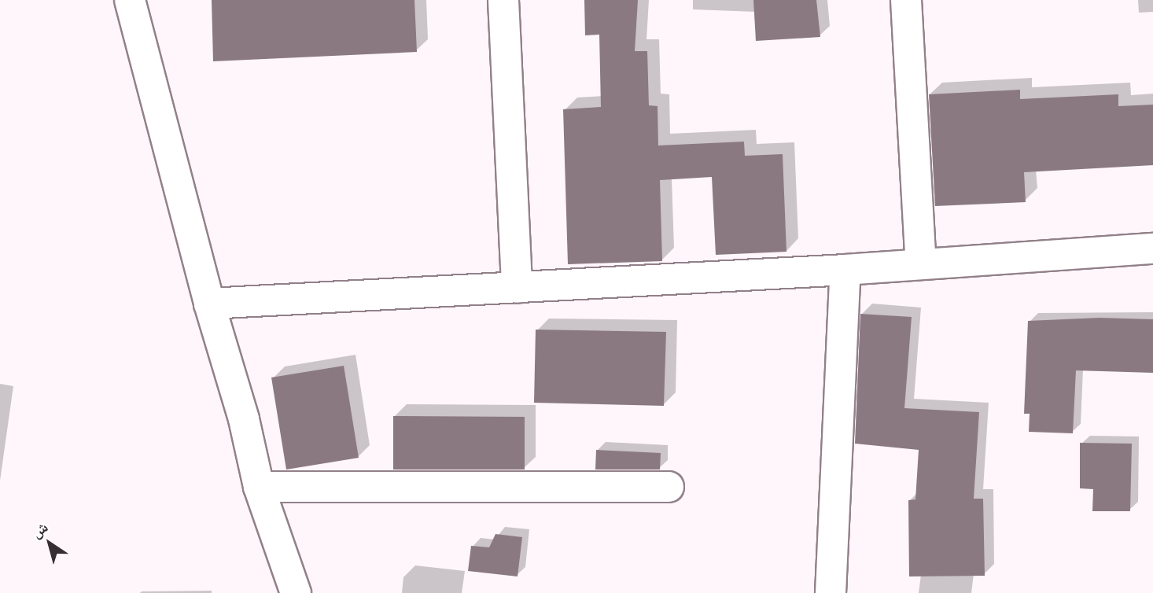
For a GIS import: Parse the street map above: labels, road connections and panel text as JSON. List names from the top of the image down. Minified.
{"north":"top left"}
